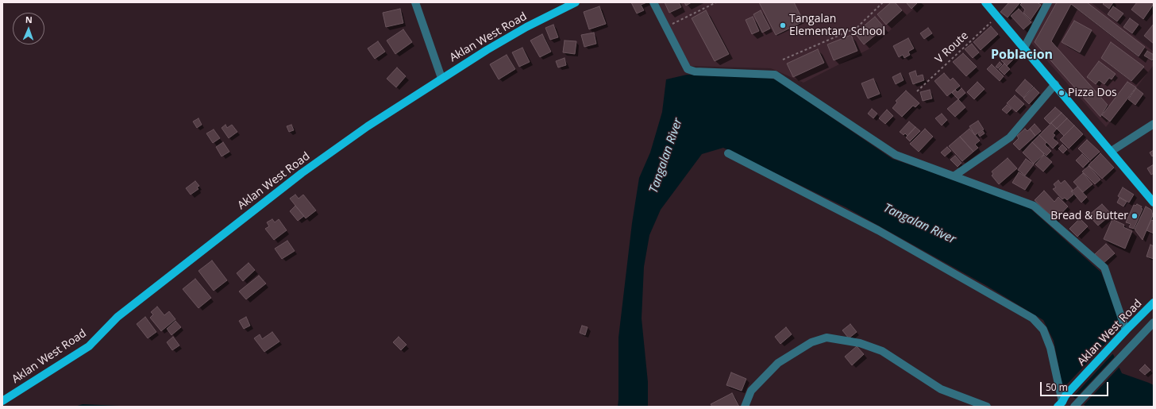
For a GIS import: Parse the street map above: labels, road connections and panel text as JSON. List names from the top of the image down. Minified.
{"streets":{"main road":["Aklan West Road"],"path":["V Route"]},"districts":["Poblacion"],"water":["Tangalan River"],"places":["Tangalan Elementary School","Pizza Dos","Bread & Butter"],"scale_bar":"50 m","north":"top"}
